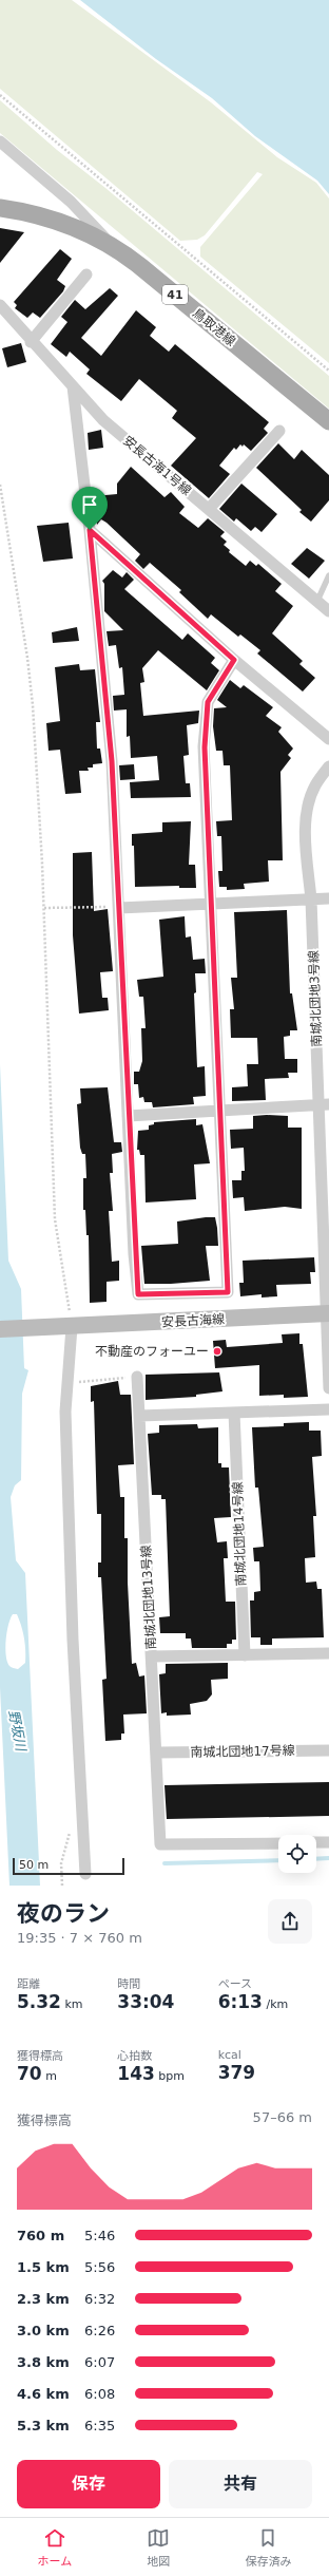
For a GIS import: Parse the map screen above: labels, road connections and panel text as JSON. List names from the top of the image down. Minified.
{"streets":{"main road":["41","鳥取港線"],"street":["安長古海1号線","南城北団地3号線","安長古海線","南城北団地14号線","南城北団地13号線","南城北団地17号線"]},"crossings":[["南城北団地3号線","安長古海線"],["南城北団地13号線","南城北団地17号線"]],"water":["野坂川"],"places":["不動産のフォーユー"],"scale_bar":"50 m","page":{"scale":"50 m","heading":["夜のラン","19:35 · 7 × 760 m"],"stats":[["距離","5.32 km"],["時間","33:04"],["ペース","6:13 /km"],["獲得標高","70 m"],["心拍数","143 bpm"],["kcal","379"]],"chart":["獲得標高","57–66 m"],"list":[{"name":"760 m","note":"5:46"},{"name":"1.5 km","note":"5:56"},{"name":"2.3 km","note":"6:32"},{"name":"3.0 km","note":"6:26"},{"name":"3.8 km","note":"6:07"},{"name":"4.6 km","note":"6:08"},{"name":"5.3 km","note":"6:35"}],"buttons":["保存","共有"],"tabs":["ホーム","地図","保存済み"]}}
